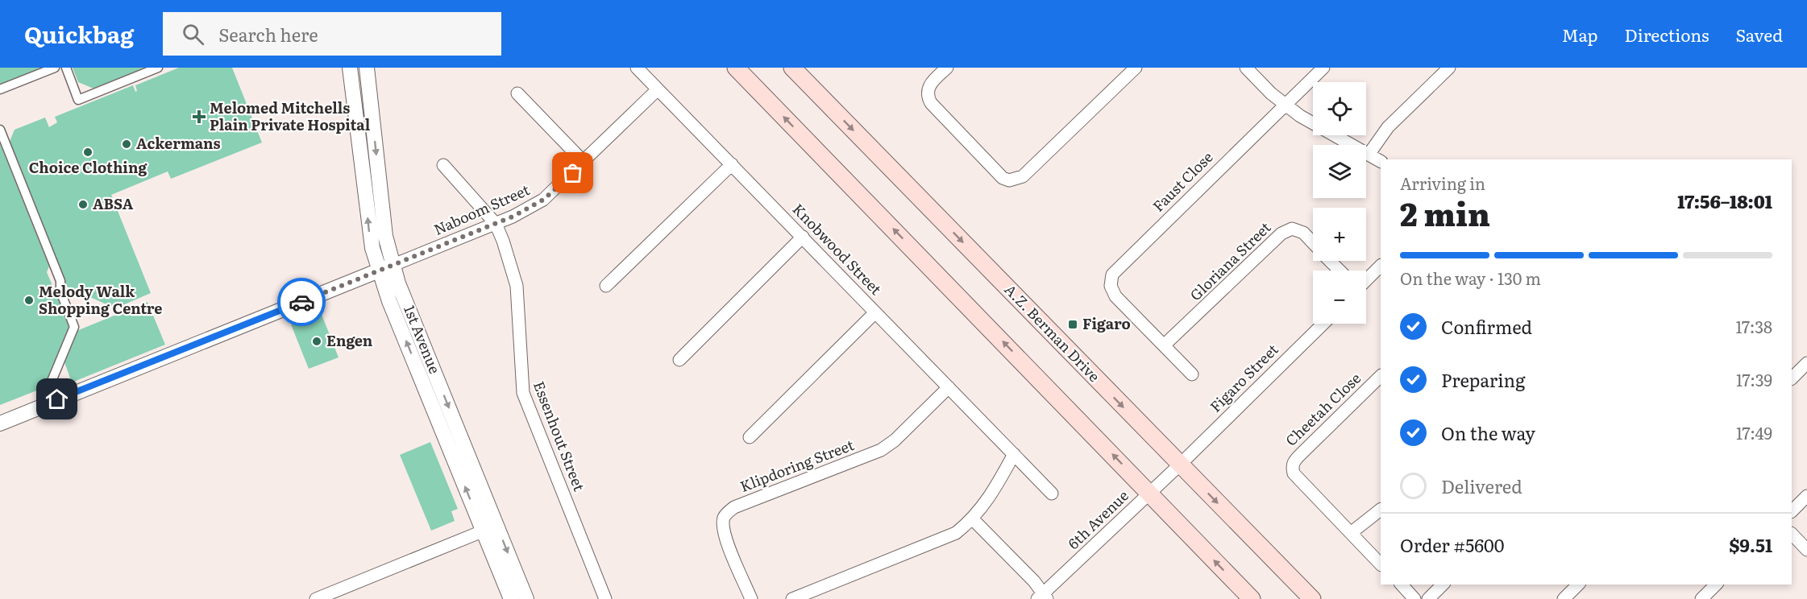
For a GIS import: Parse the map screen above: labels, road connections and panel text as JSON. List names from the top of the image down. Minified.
{"streets":{"main road":["A.Z. Berman Drive"],"street":["Faust Close","Naboom Street","Knobwood Street","Gloriana Street","1st Avenue","Figaro Street","Cheetah Close","Essenhout Street","Klipdoring Street","6th Avenue"]},"crossings":[["Faust Close","Gloriana Street"],["Naboom Street","Knobwood Street"],["Naboom Street","1st Avenue"],["Naboom Street","Essenhout Street"],["Knobwood Street","Klipdoring Street"],["A.Z. Berman Drive","Figaro Street"],["A.Z. Berman Drive","6th Avenue"],["Figaro Street","6th Avenue"]],"places":{"health":["Melomed Mitchells Plain Private Hospital"],"other":["Ackermans","Choice Clothing","ABSA","Melody Walk Shopping Centre","Engen"],"transit":["Figaro"]},"page":{"header":"Quickbag","search":"Search here","nav":["Map","Directions","Saved"],"map_buttons":["+","−"],"heading":["2 min","Arriving in","17:56–18:01"],"panel":["Order #5600","$9.51"],"bar":"On the way · 130 m","list":[["Confirmed","17:38"],["Preparing","17:39"],["On the way","17:49"],"Delivered"]}}
